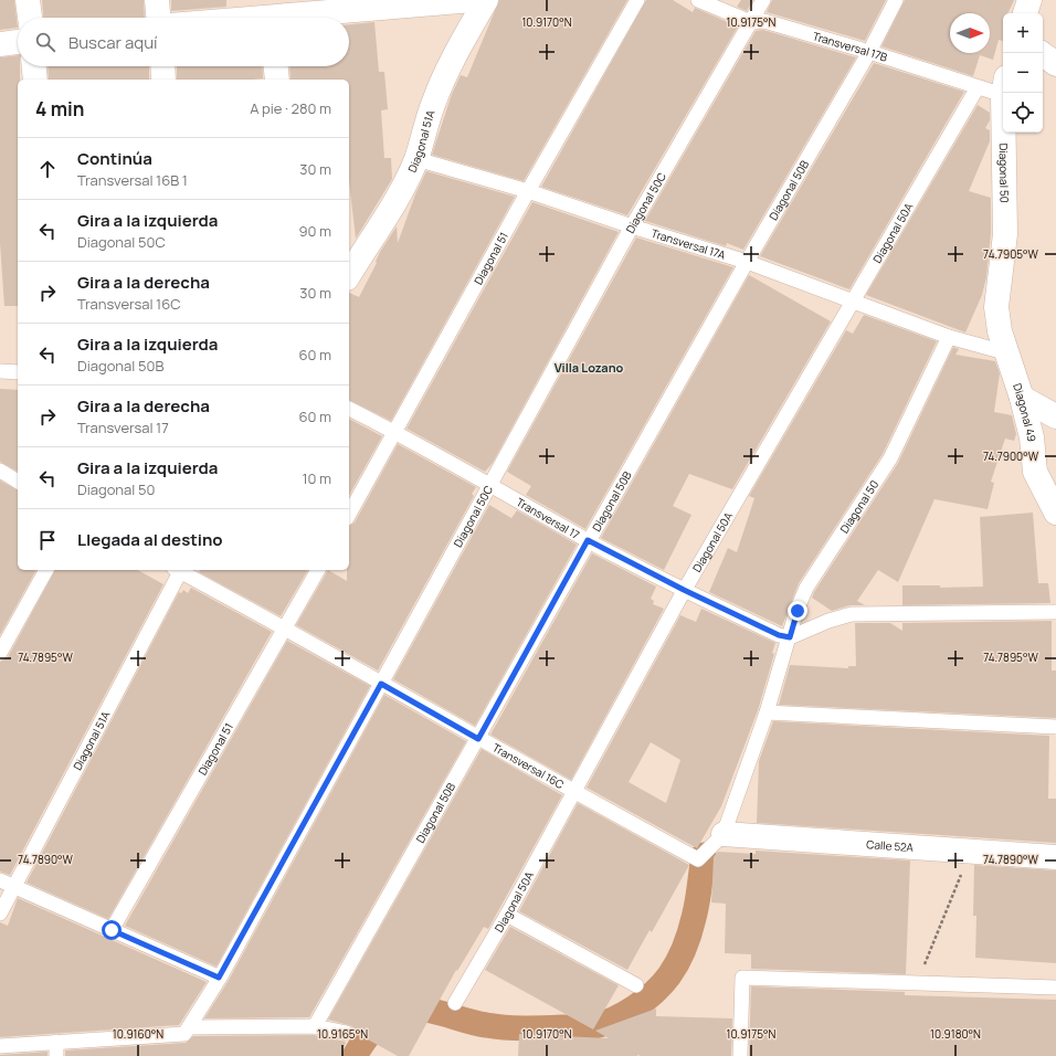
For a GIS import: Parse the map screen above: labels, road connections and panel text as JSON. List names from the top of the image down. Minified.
{"streets":{"street":["Diagonal 51A","Diagonal 50","Diagonal 49","Calle 52A"],"lane":["Transversal 17B","Diagonal 50B","Diagonal 50C","Diagonal 50A","Transversal 17A","Diagonal 51","Transversal 17","Transversal 16C"]},"crossings":[["Transversal 17B","Diagonal 50B"],["Transversal 17B","Diagonal 50C"],["Transversal 17B","Diagonal 50A"],["Diagonal 51A","Transversal 17A"],["Diagonal 50","Transversal 17A"],["Diagonal 50","Diagonal 49"],["Diagonal 50","Transversal 17"],["Diagonal 50","Transversal 16C"],["Diagonal 50","Calle 52A"],["Diagonal 50B","Transversal 17A"],["Diagonal 50B","Transversal 17"],["Diagonal 50B","Transversal 16C"],["Diagonal 50C","Transversal 17A"],["Diagonal 50C","Transversal 17"],["Diagonal 50C","Transversal 16C"],["Diagonal 50A","Transversal 17A"],["Diagonal 50A","Transversal 17"],["Diagonal 50A","Transversal 16C"],["Transversal 17A","Diagonal 51"],["Transversal 17A","Diagonal 49"],["Diagonal 51","Transversal 17"],["Diagonal 51","Transversal 16C"],["Transversal 16C","Calle 52A"]],"districts":["Villa Lozano"],"north":"right","page":{"map_buttons":["+","−"],"search":"Buscar aquí","heading":["4 min","A pie · 280 m"],"list":[["Continúa","Transversal 16B 1","30 m"],["Gira a la izquierda","Diagonal 50C","90 m"],["Gira a la derecha","Transversal 16C","30 m"],["Gira a la izquierda","Diagonal 50B","60 m"],["Gira a la derecha","Transversal 17","60 m"],["Gira a la izquierda","Diagonal 50","10 m"],"Llegada al destino"]},"coordinates":["10.9170°N","10.9175°N","74.7905°W","74.7900°W","74.7895°W","74.7890°W","10.9160°N","10.9165°N","10.9180°N"]}
